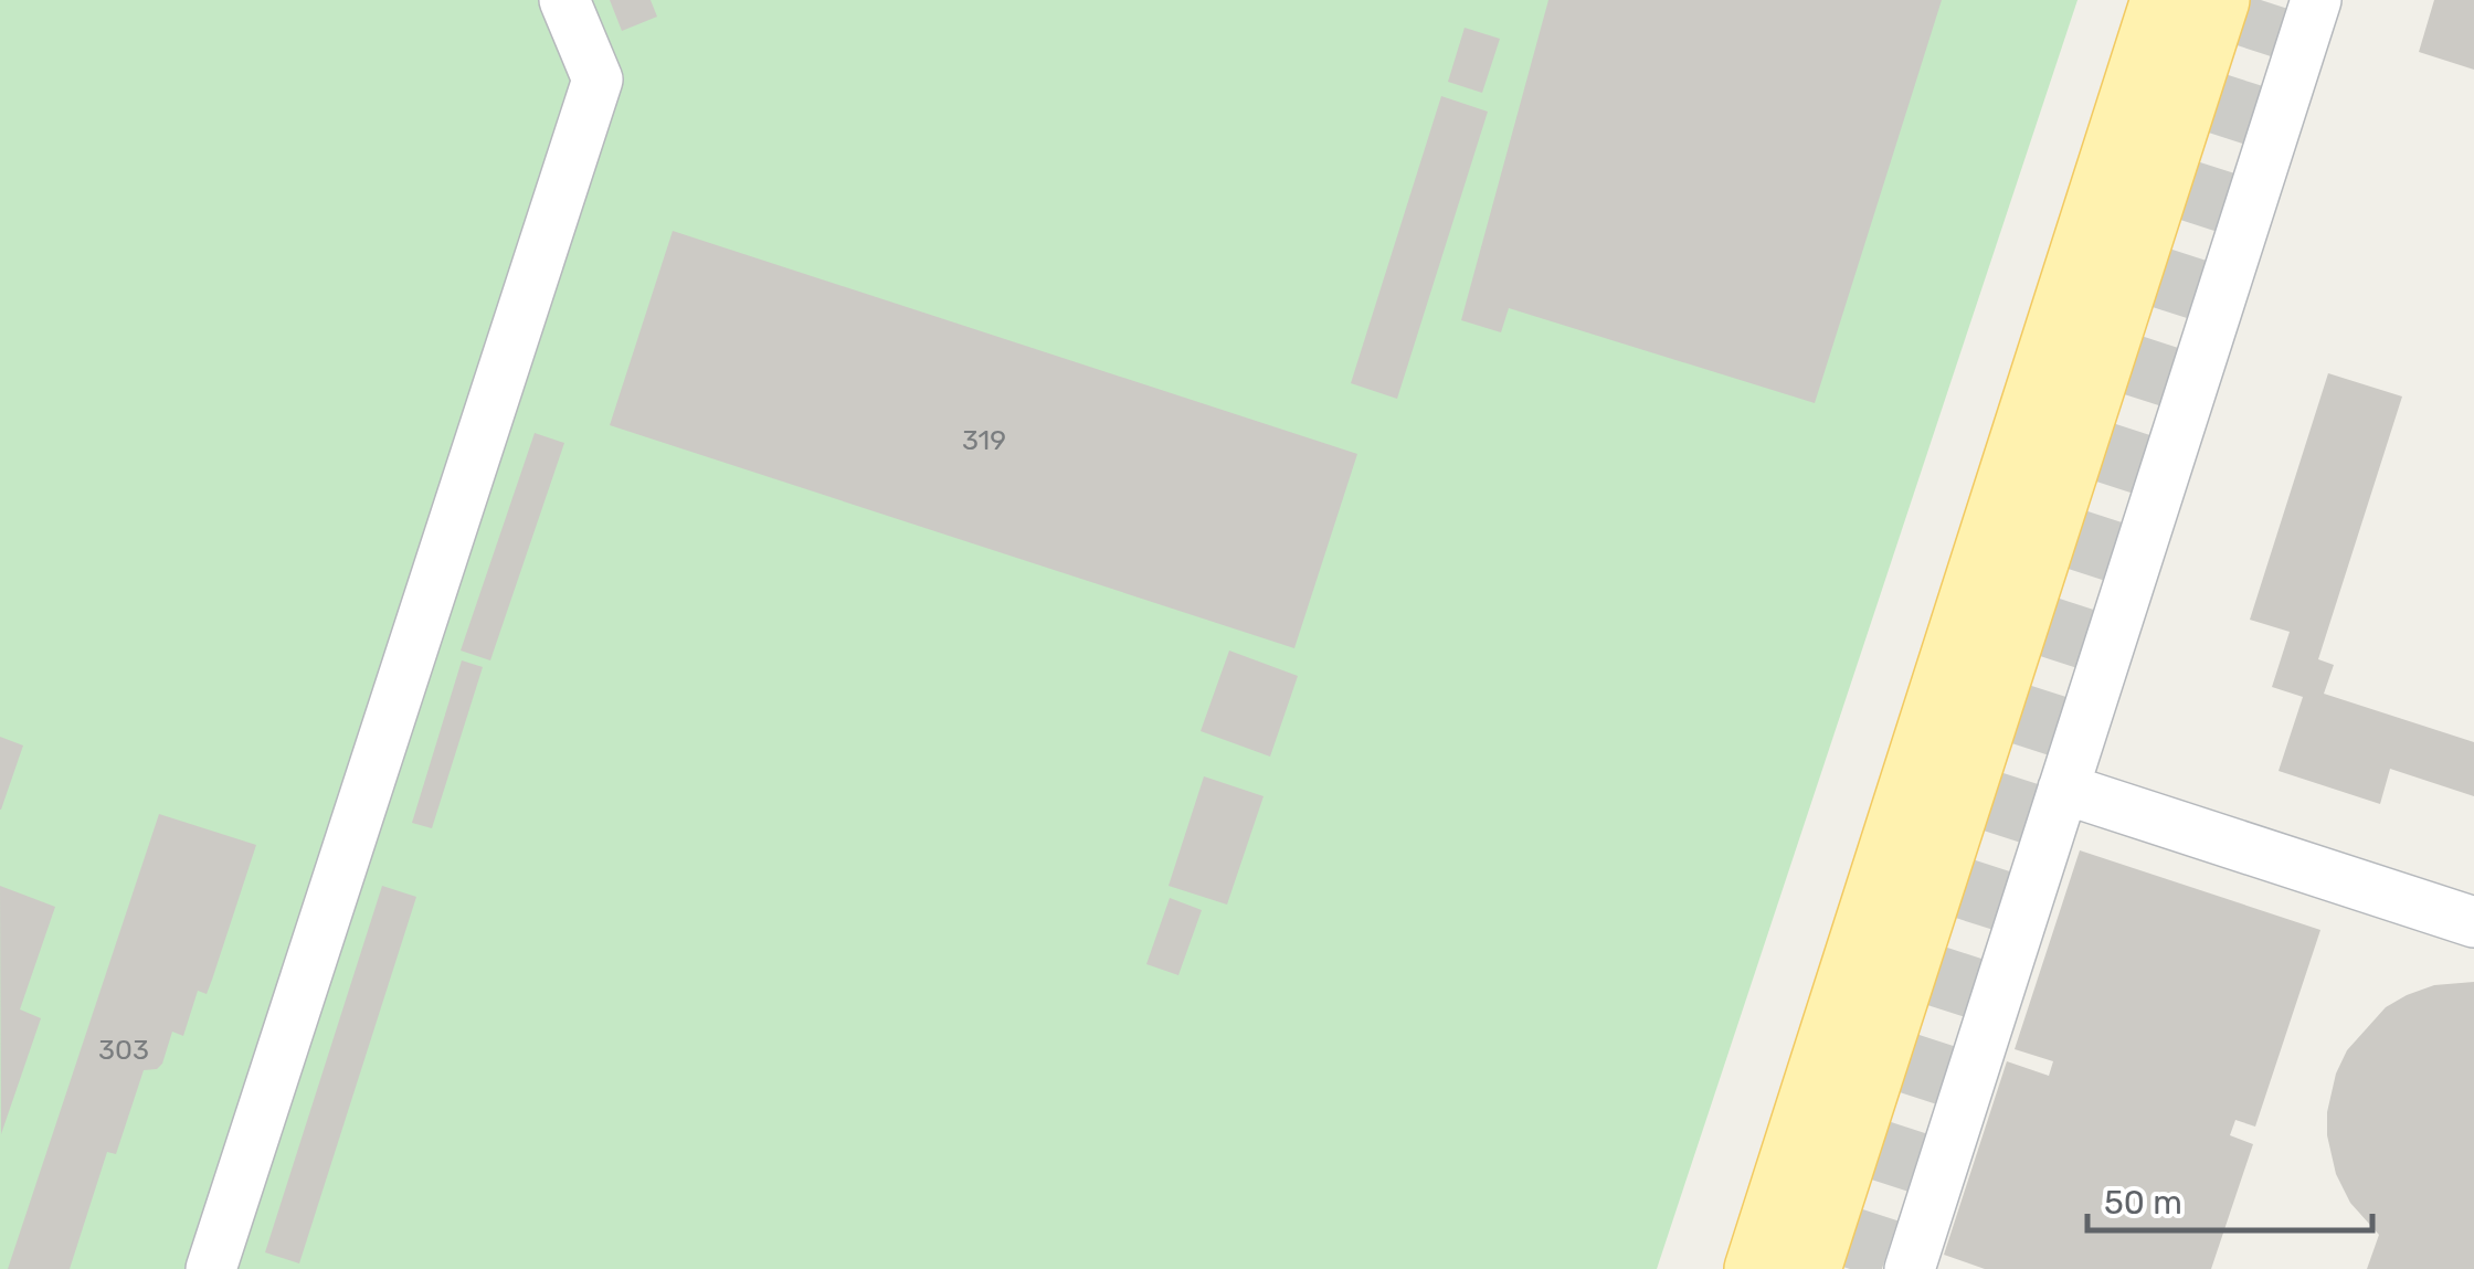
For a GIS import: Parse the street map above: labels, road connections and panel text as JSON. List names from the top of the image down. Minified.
{"house_numbers":["319","303"],"scale_bar":"50 m"}
